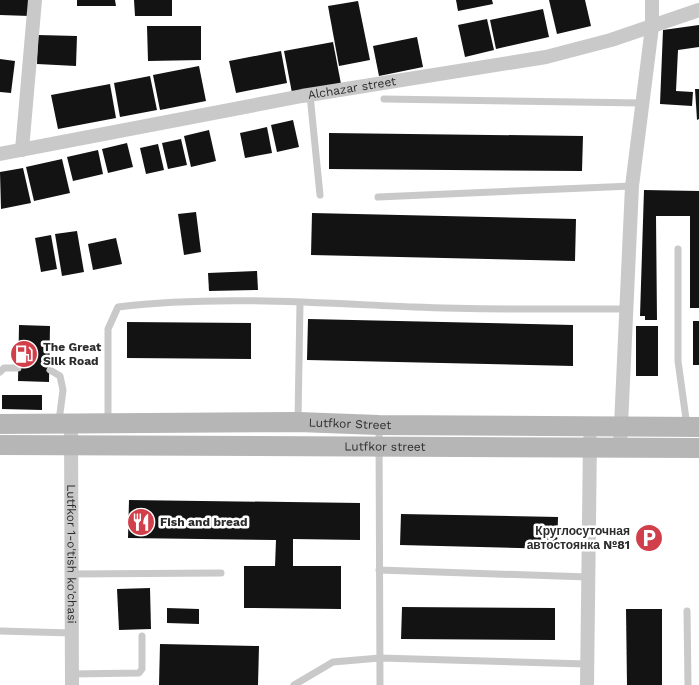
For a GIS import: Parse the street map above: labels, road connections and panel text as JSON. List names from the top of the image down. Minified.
{"streets":{"main road":["Lutfkor Street","Lutfkor street"],"street":["Alchazar street","Lutfkor 1-o'tish ko'chasi"]},"crossings":[["Lutfkor Street","Lutfkor 1-o'tish ko'chasi"],["Lutfkor street","Lutfkor 1-o'tish ko'chasi"]],"places":{"fuel station":["The Great Silk Road"],"restaurant":["Fish and bread"],"parking":["Круглосуточная автостоянка №81"]}}
